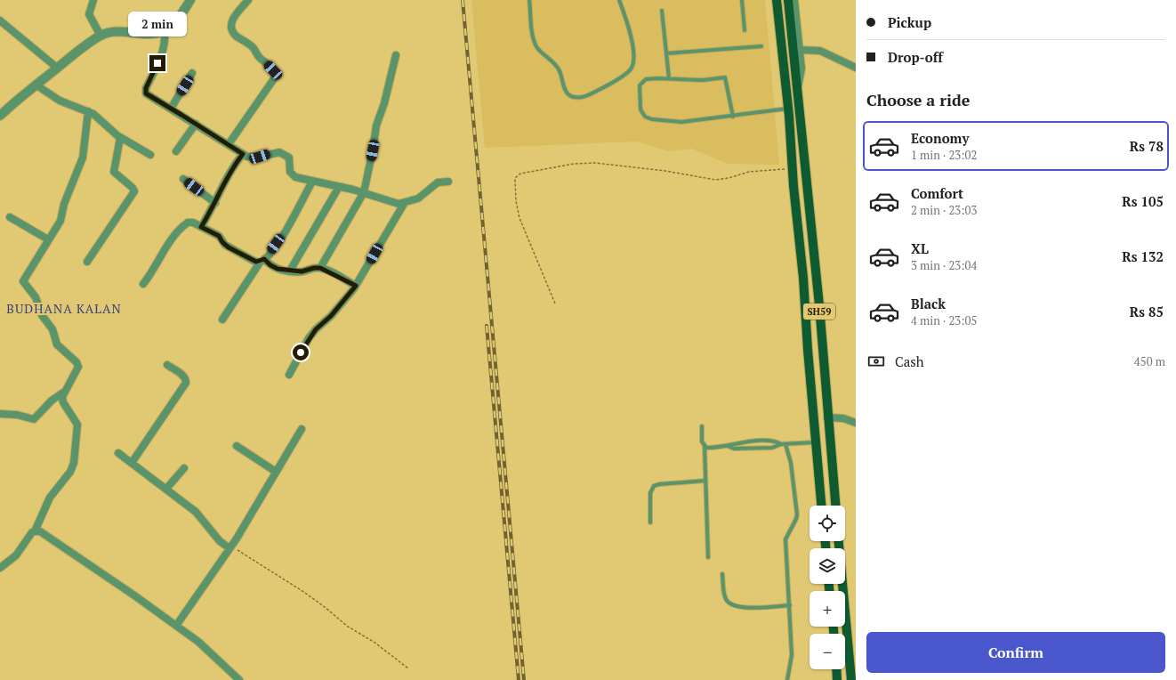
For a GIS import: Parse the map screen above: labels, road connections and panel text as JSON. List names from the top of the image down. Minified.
{"streets":{"main road":["SH59"]},"districts":["BUDHANA KALAN"],"page":{"banner":["Pickup","Drop-off"],"bubble":"2 min","heading":"Choose a ride","list":[{"name":"Economy","note":"1 min · 23:02","value":"Rs 78"},{"name":"Comfort","note":"2 min · 23:03","value":"Rs 105"},{"name":"XL","note":"3 min · 23:04","value":"Rs 132"},{"name":"Black","note":"4 min · 23:05","value":"Rs 85"}],"pay":["Cash","450 m"],"map_buttons":["+","−"],"buttons":"Confirm"}}
